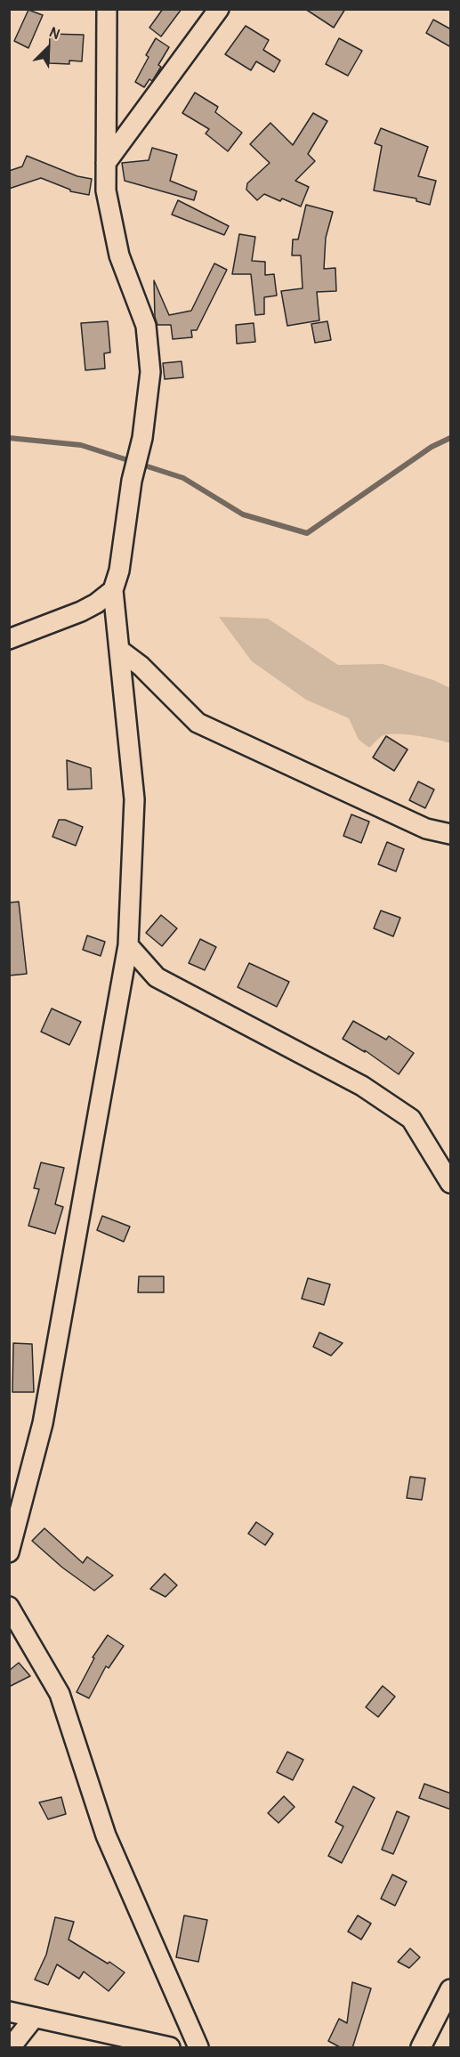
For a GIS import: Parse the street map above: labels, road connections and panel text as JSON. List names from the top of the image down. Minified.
{"north":"top right"}
